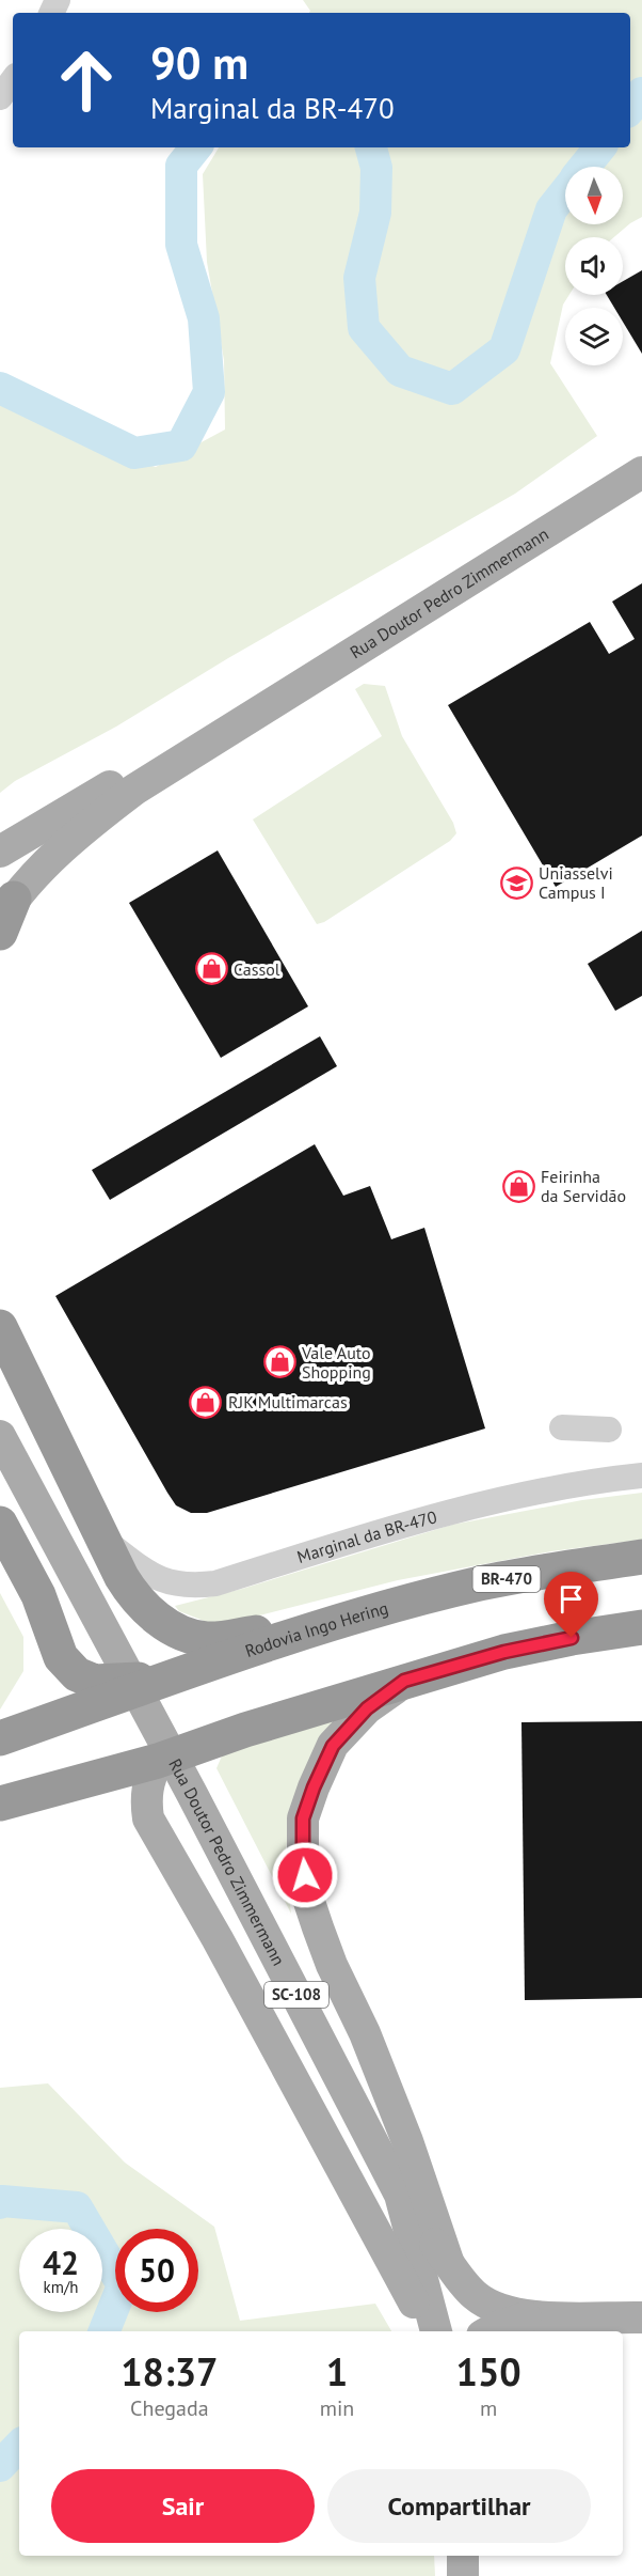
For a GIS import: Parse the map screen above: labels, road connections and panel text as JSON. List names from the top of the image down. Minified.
{"streets":{"highway":["BR-470","Rodovia Ingo Hering"],"main road":["Rua Doutor Pedro Zimmermann","SC-108"],"street":["Marginal da BR-470"]},"places":{"school or university":["Uniasselvi Campus I"],"shop":["Cassol","Feirinha da Servidão","Vale Auto Shopping","RJK Multimarcas"]},"north":"bottom","page":{"turn":["90 m","Marginal da BR-470"],"speed":"42 km/h","limit":"50","eta":["18:37","Chegada","1","min","150","m"],"buttons":["Sair","Compartilhar"]}}
